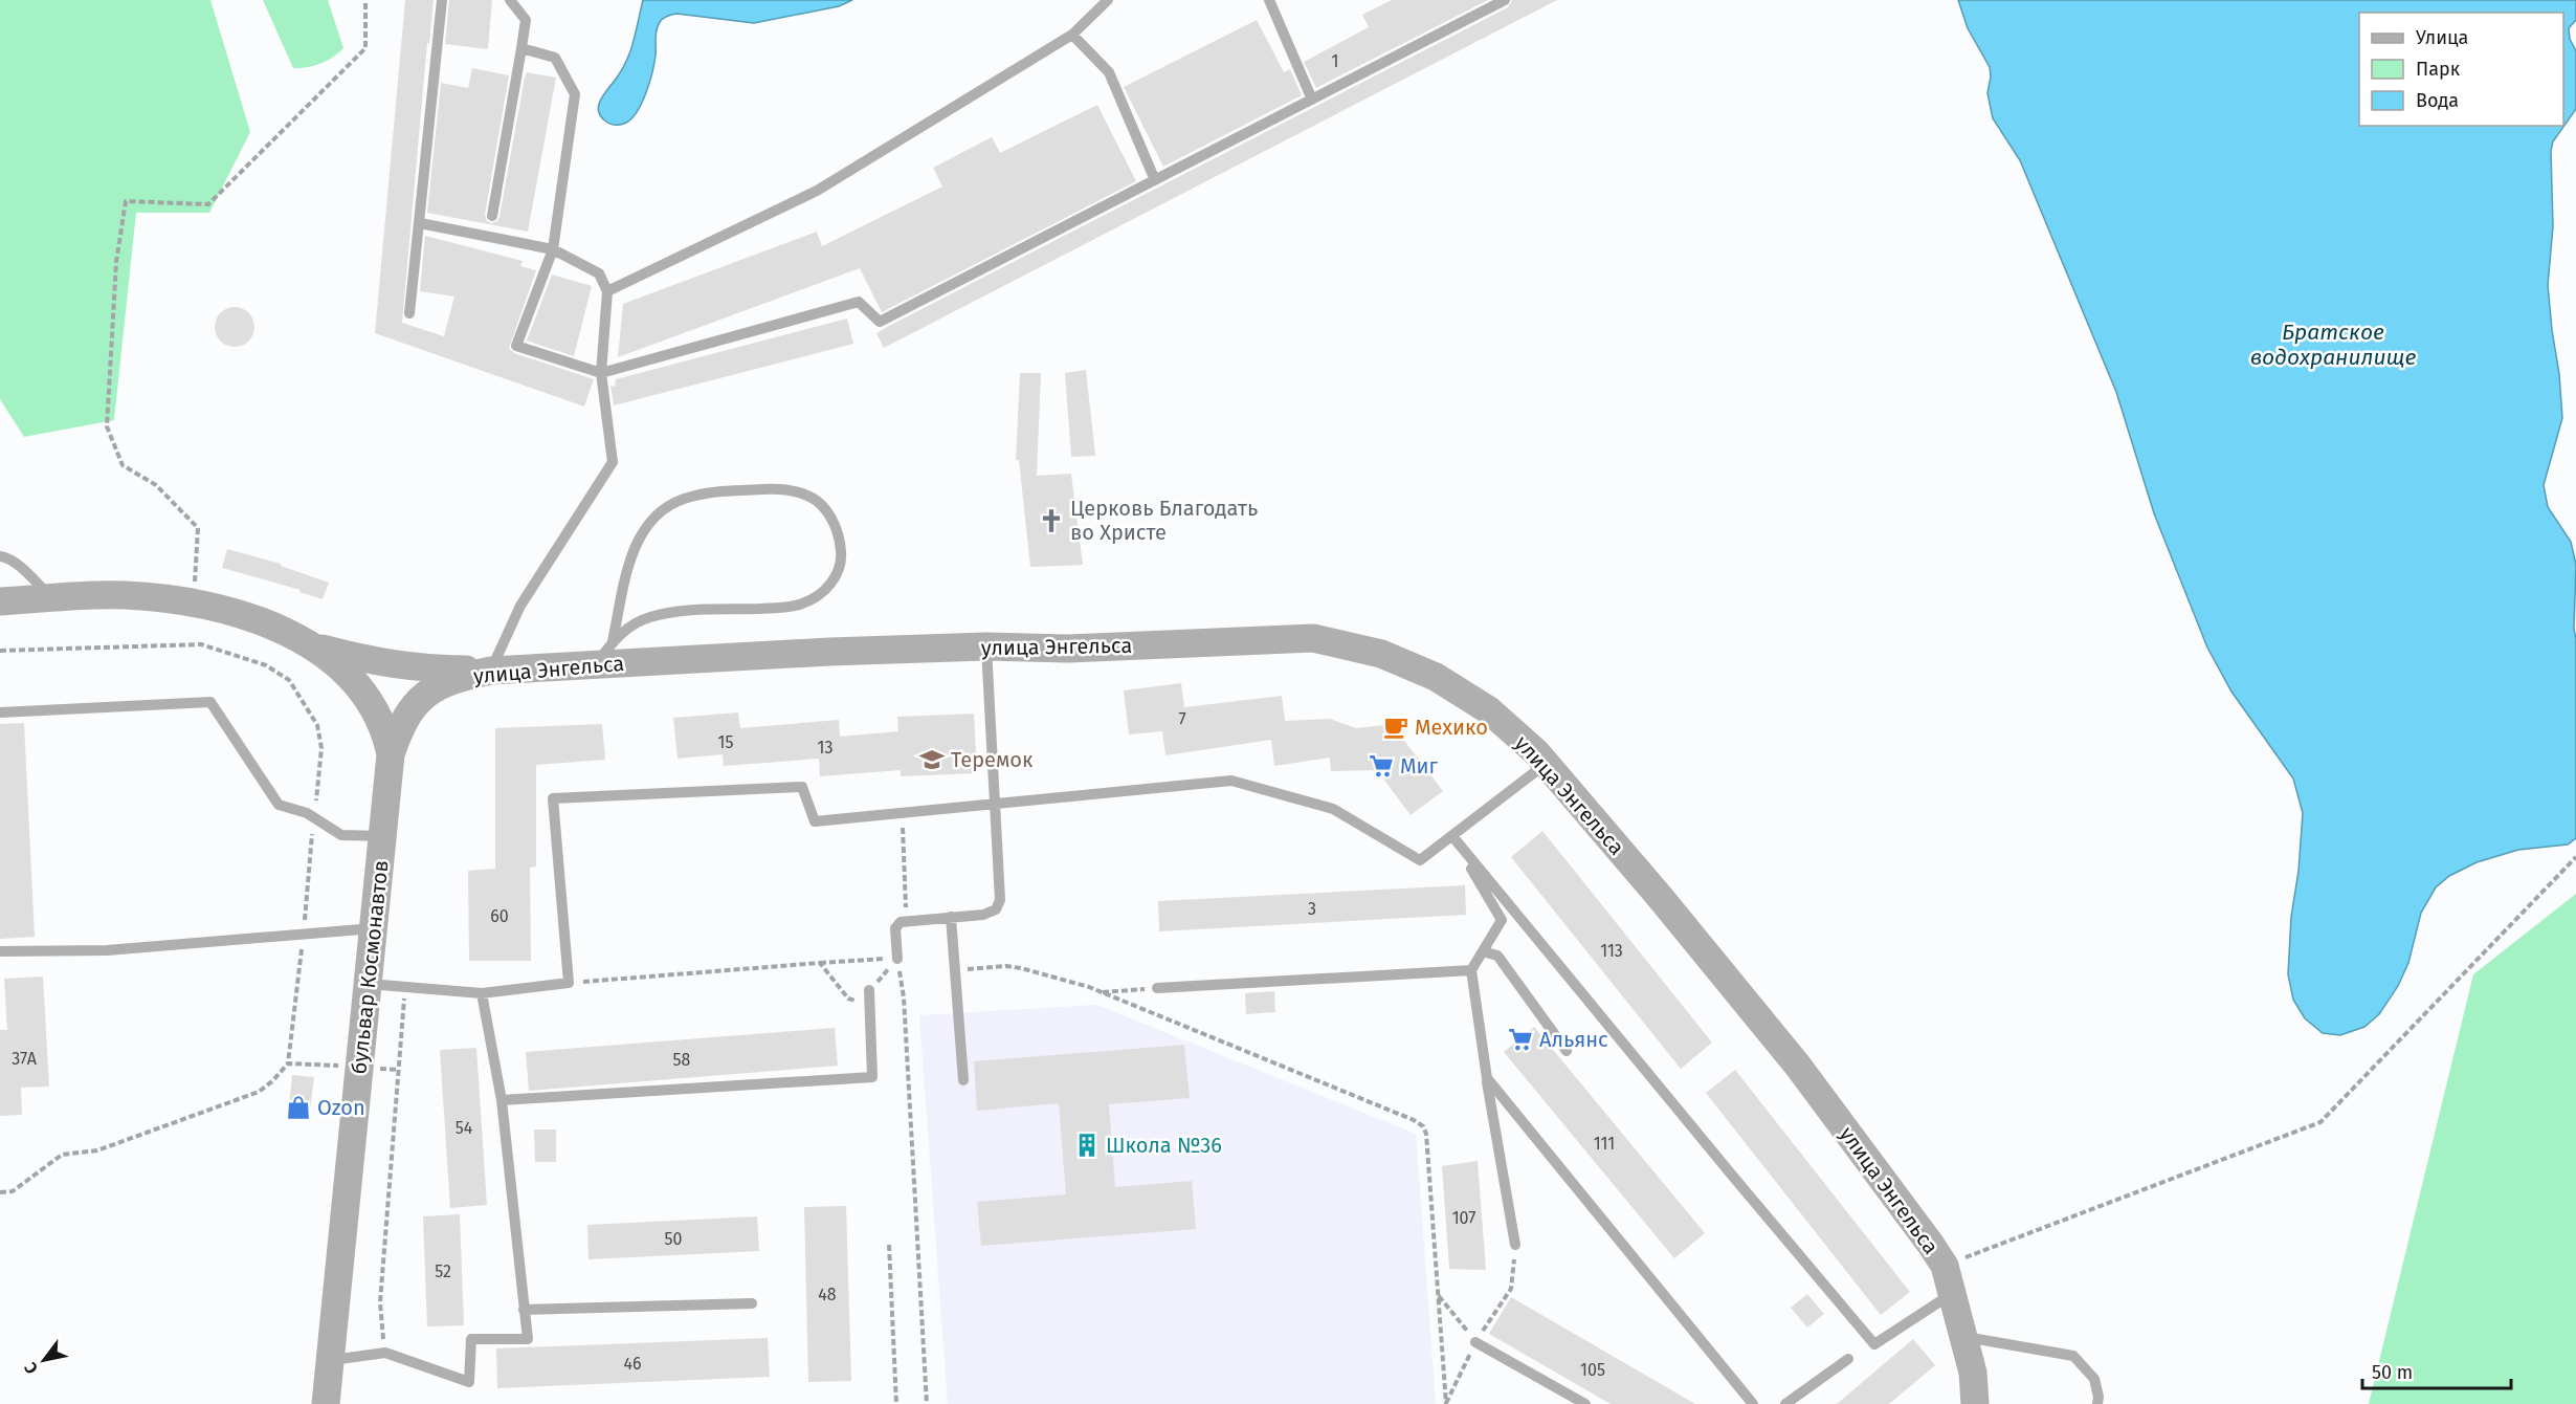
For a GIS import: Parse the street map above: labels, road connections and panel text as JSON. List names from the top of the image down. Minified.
{"streets":{"street":["улица Энгельса","бульвар Космонавтов"]},"crossings":[["улица Энгельса","бульвар Космонавтов"]],"water":["Братское водохранилище"],"places":{"church":["Церковь Благодать во Христе"],"cafe":["Мехико"],"school or university":["Теремок"],"supermarket":["Миг","Альянс"],"shop":["Ozon"],"building":["Школа №36"]},"house_numbers":["1","7","15","13","3","60","113","37А","58","54","111","107","50","52","48","46","105"],"legend":["Улица","Парк","Вода"],"scale_bar":"50 m","north":"bottom left"}
